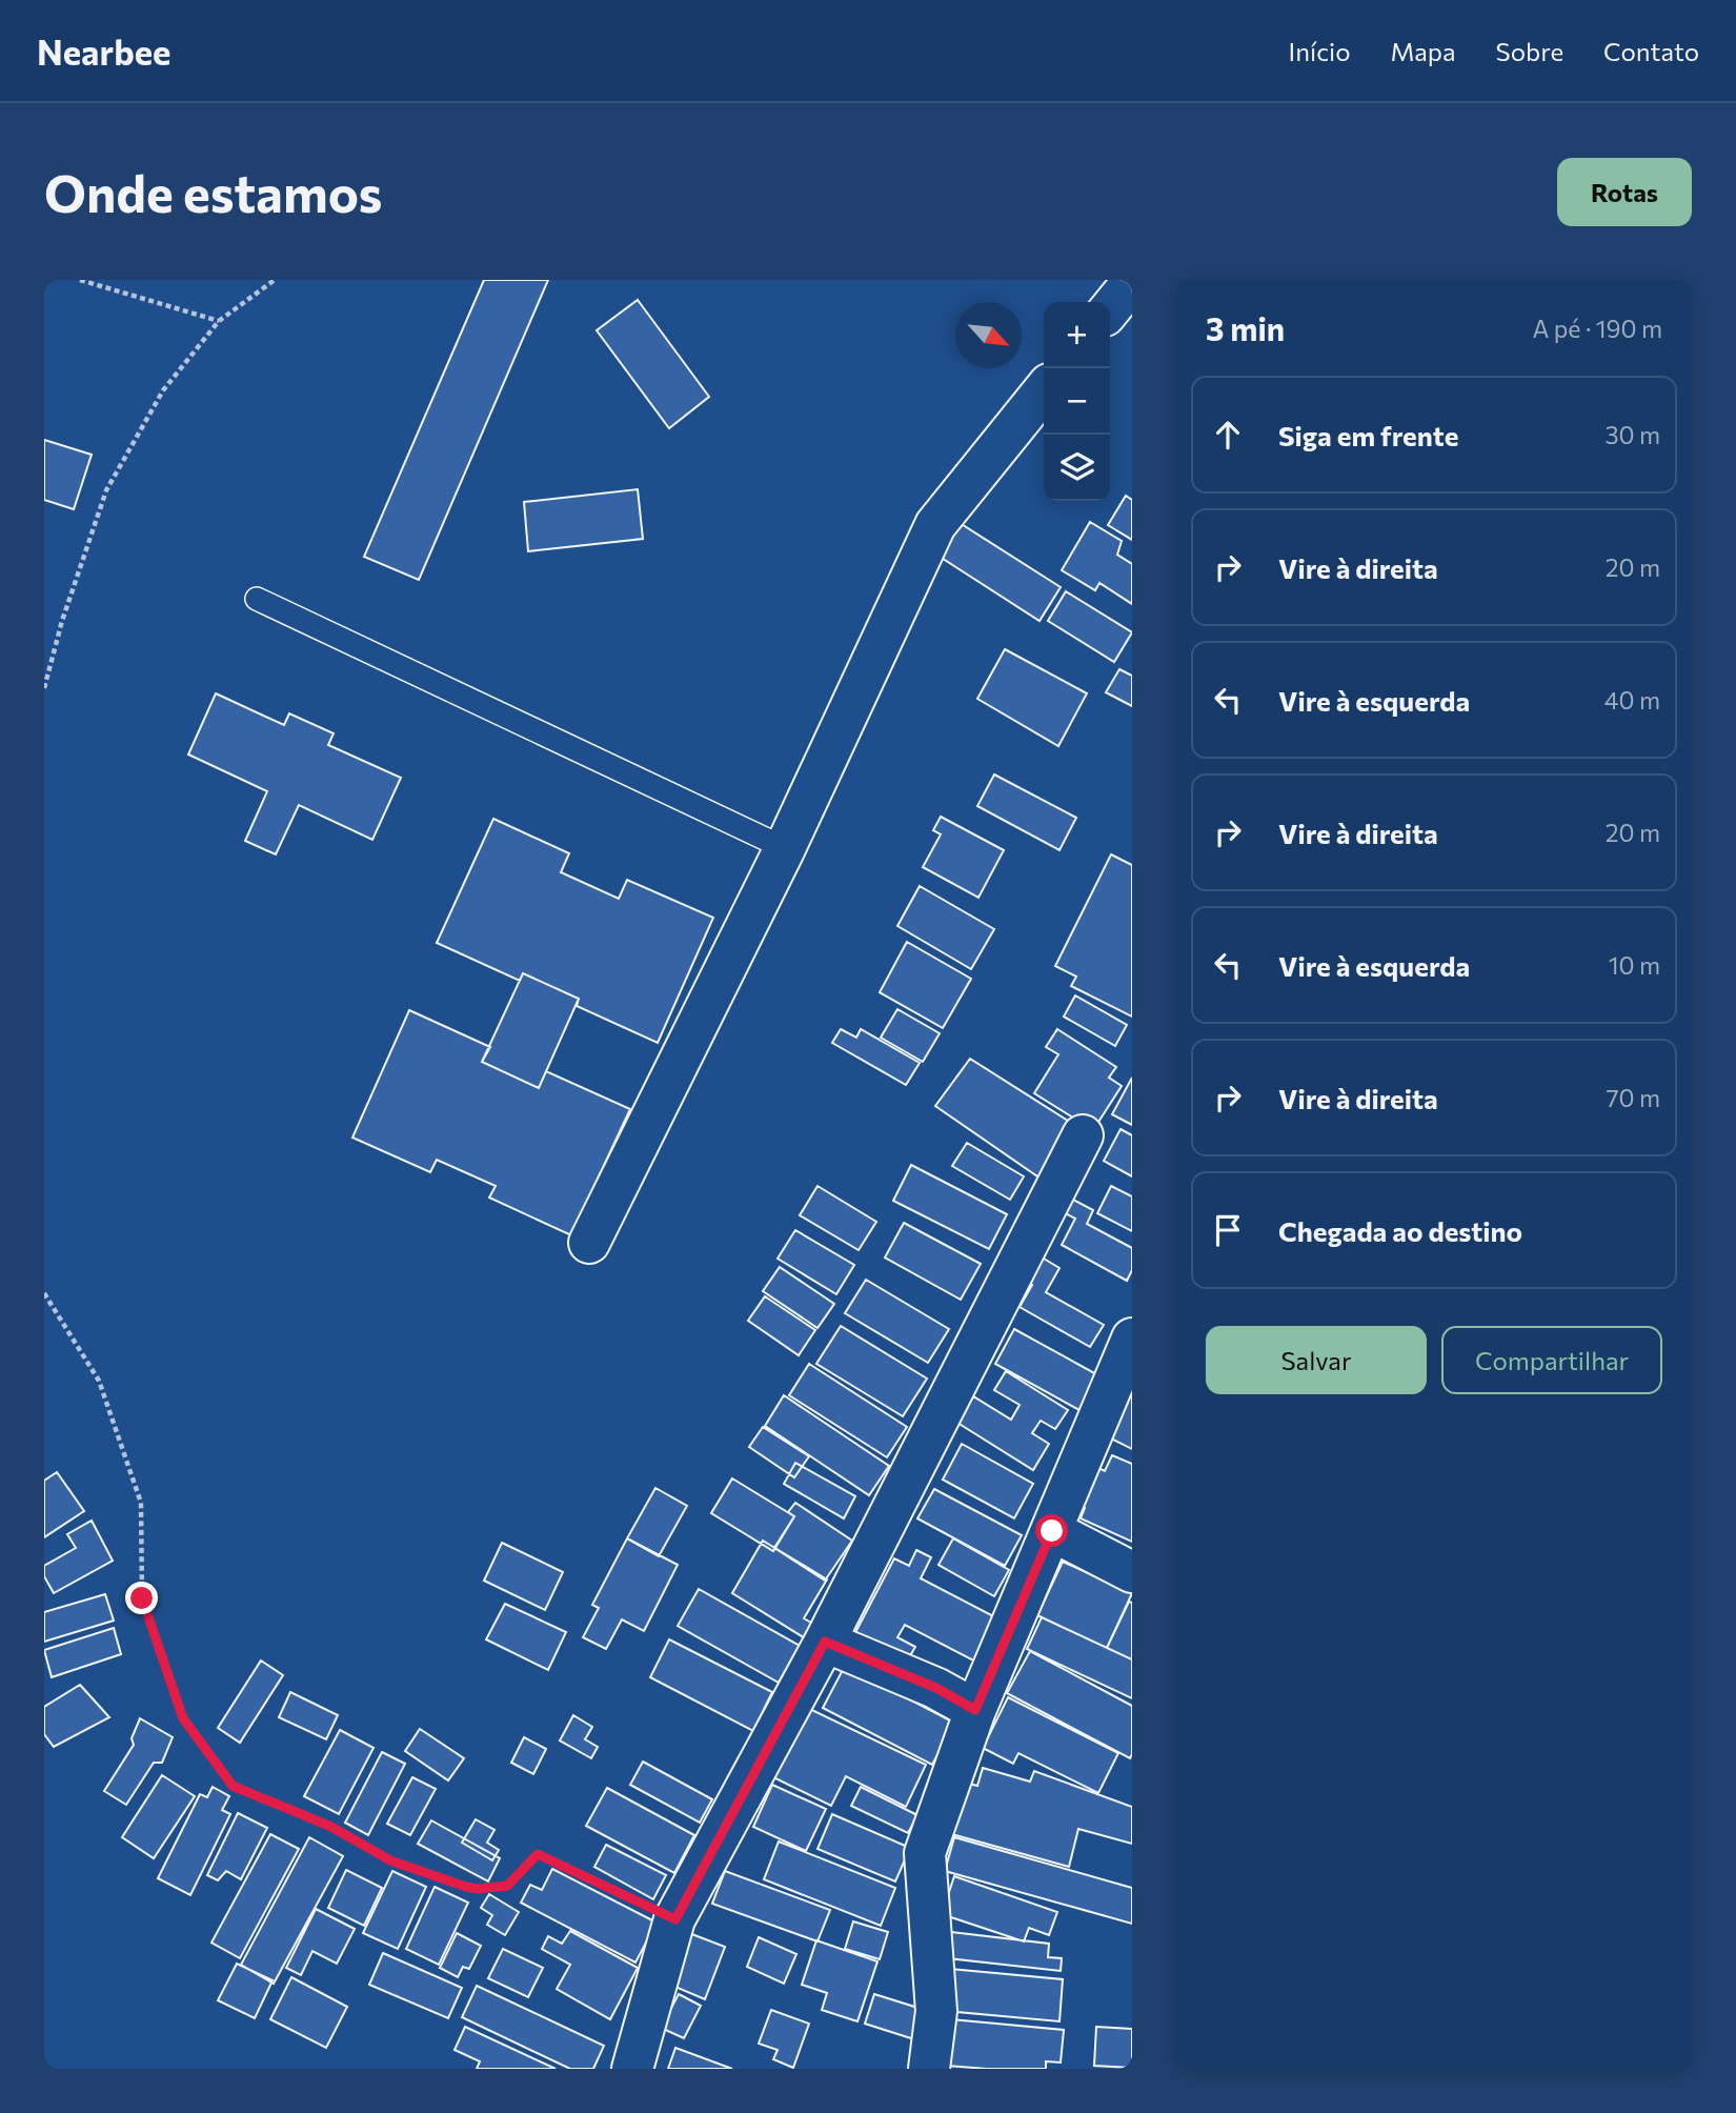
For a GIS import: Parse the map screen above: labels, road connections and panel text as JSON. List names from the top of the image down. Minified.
{"north":"bottom right","page":{"header":"Nearbee","nav":["Início","Mapa","Sobre","Contato"],"buttons":["Rotas",["Salvar","Compartilhar"]],"title":"Onde estamos","heading":["3 min","A pé · 190 m"],"map_buttons":["+","−"],"list":[["Siga em frente","30 m"],["Vire à direita","20 m"],["Vire à esquerda","40 m"],["Vire à direita","20 m"],["Vire à esquerda","10 m"],["Vire à direita","70 m"],"Chegada ao destino"]}}
